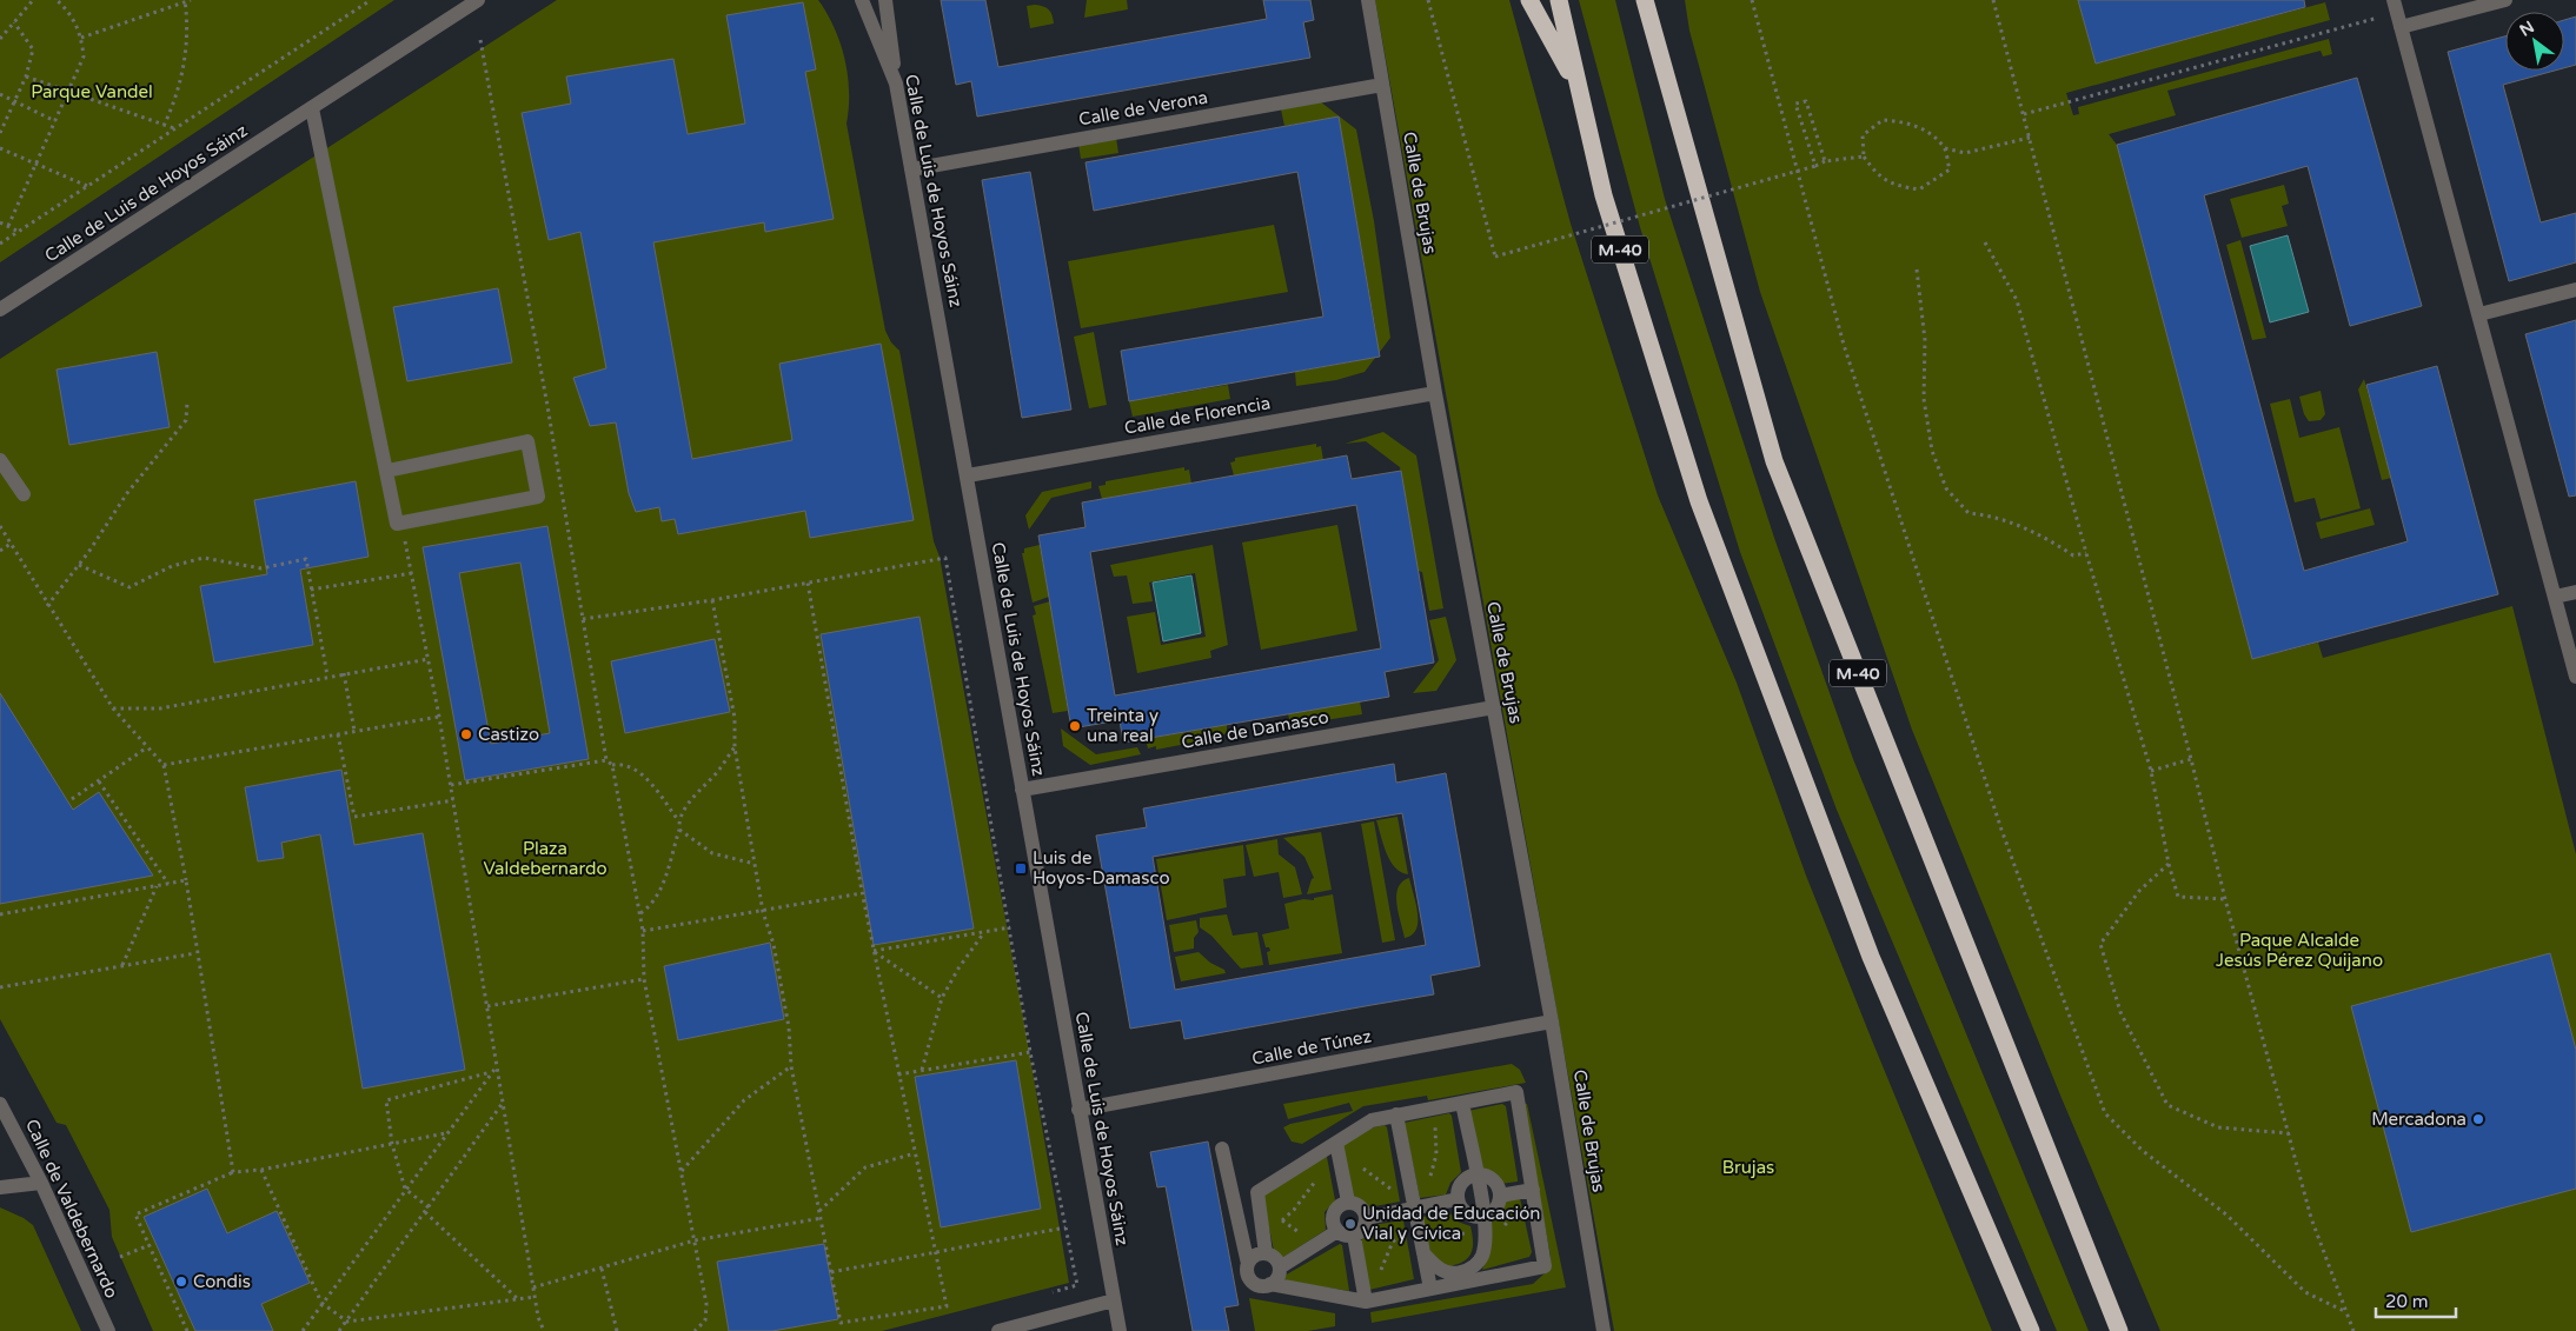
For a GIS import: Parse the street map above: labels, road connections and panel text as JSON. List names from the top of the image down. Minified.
{"streets":{"highway":["M-40"],"street":["Calle de Verona","Calle de Luis de Hoyos Sáinz","Calle de Brujas","Calle de Florencia","Calle de Damasco","Calle de Túnez","Calle de Valdebernardo"]},"crossings":[["Calle de Verona","Calle de Luis de Hoyos Sáinz"],["Calle de Verona","Calle de Brujas"],["Calle de Luis de Hoyos Sáinz","Calle de Florencia"],["Calle de Luis de Hoyos Sáinz","Calle de Damasco"],["Calle de Luis de Hoyos Sáinz","Calle de Túnez"],["Calle de Brujas","Calle de Florencia"],["Calle de Brujas","Calle de Damasco"],["Calle de Brujas","Calle de Túnez"]],"parks":["Parque Vandel","Plaza Valdebernardo","Paque Alcalde Jesús Pérez Quijano","Brujas"],"places":{"other":["Treinta y una real","Castizo","Mercadona","Unidad de Educación Vial y Cívica","Condis"],"transit":["Luis de Hoyos-Damasco"]},"scale_bar":"20 m","north":"top left"}
